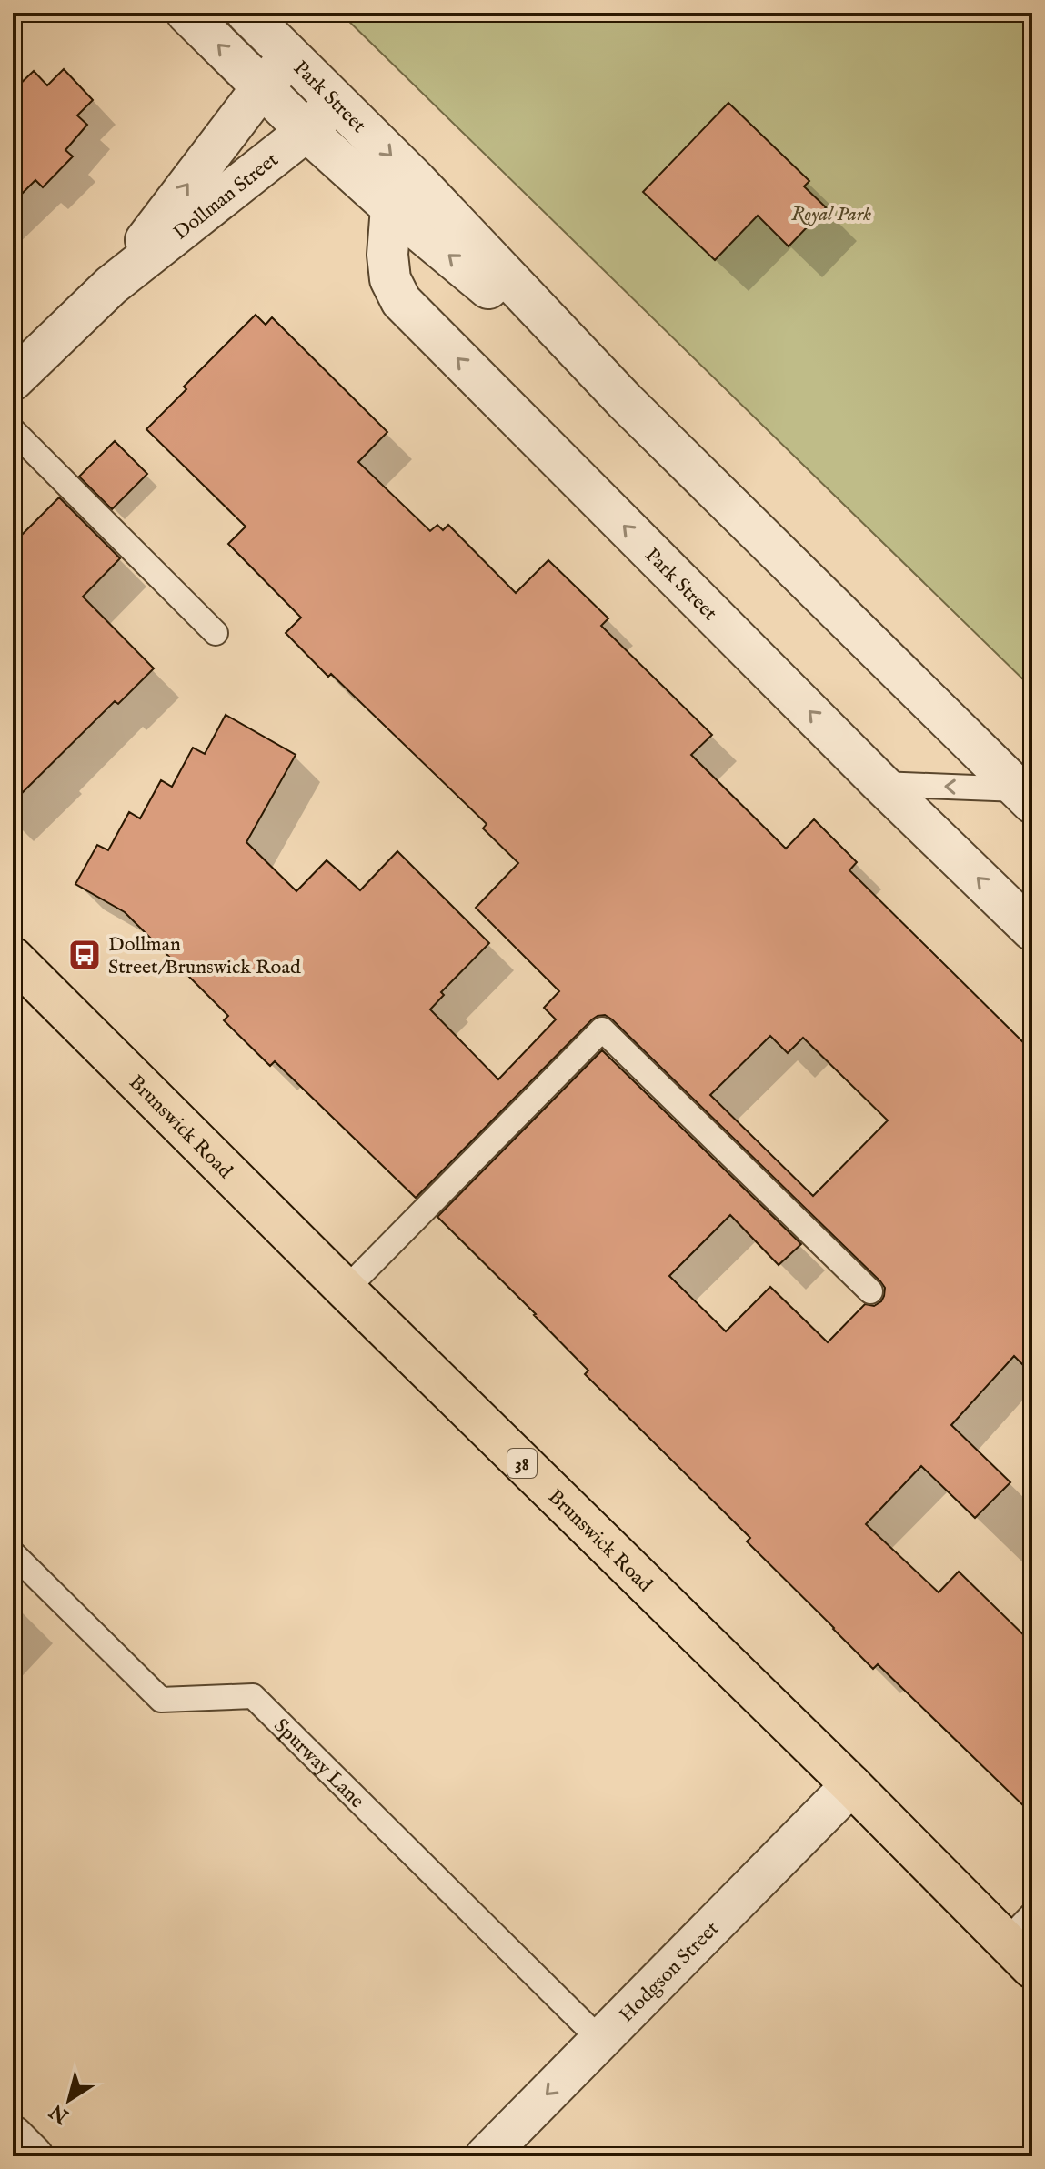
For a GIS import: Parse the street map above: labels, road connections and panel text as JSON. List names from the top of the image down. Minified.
{"streets":{"main road":["Brunswick Road","38"],"street":["Park Street","Dollman Street","Hodgson Street"],"lane":["Spurway Lane"]},"crossings":[["Park Street","Dollman Street"],["Brunswick Road","Hodgson Street"],["Spurway Lane","Hodgson Street"]],"parks":["Royal Park"],"places":{"bus stop":["Dollman Street/Brunswick Road"]},"north":"bottom left"}
